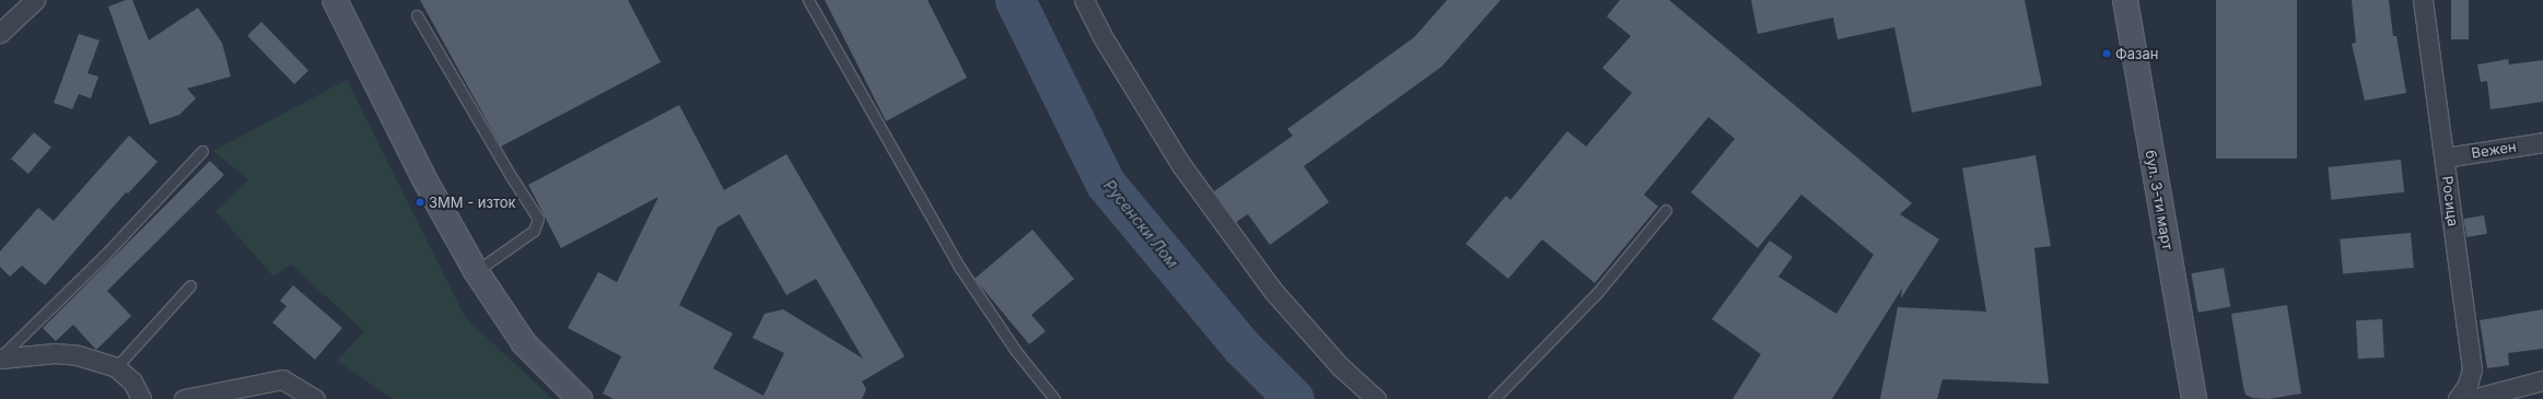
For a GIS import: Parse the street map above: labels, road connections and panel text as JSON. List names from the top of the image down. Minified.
{"streets":{"street":["Вежен","бул. 3-ти март","Росица"]},"crossings":[["Вежен","Росица"]],"water":["Русенски Лом"],"places":["Фазан","ЗММ - изток"]}
